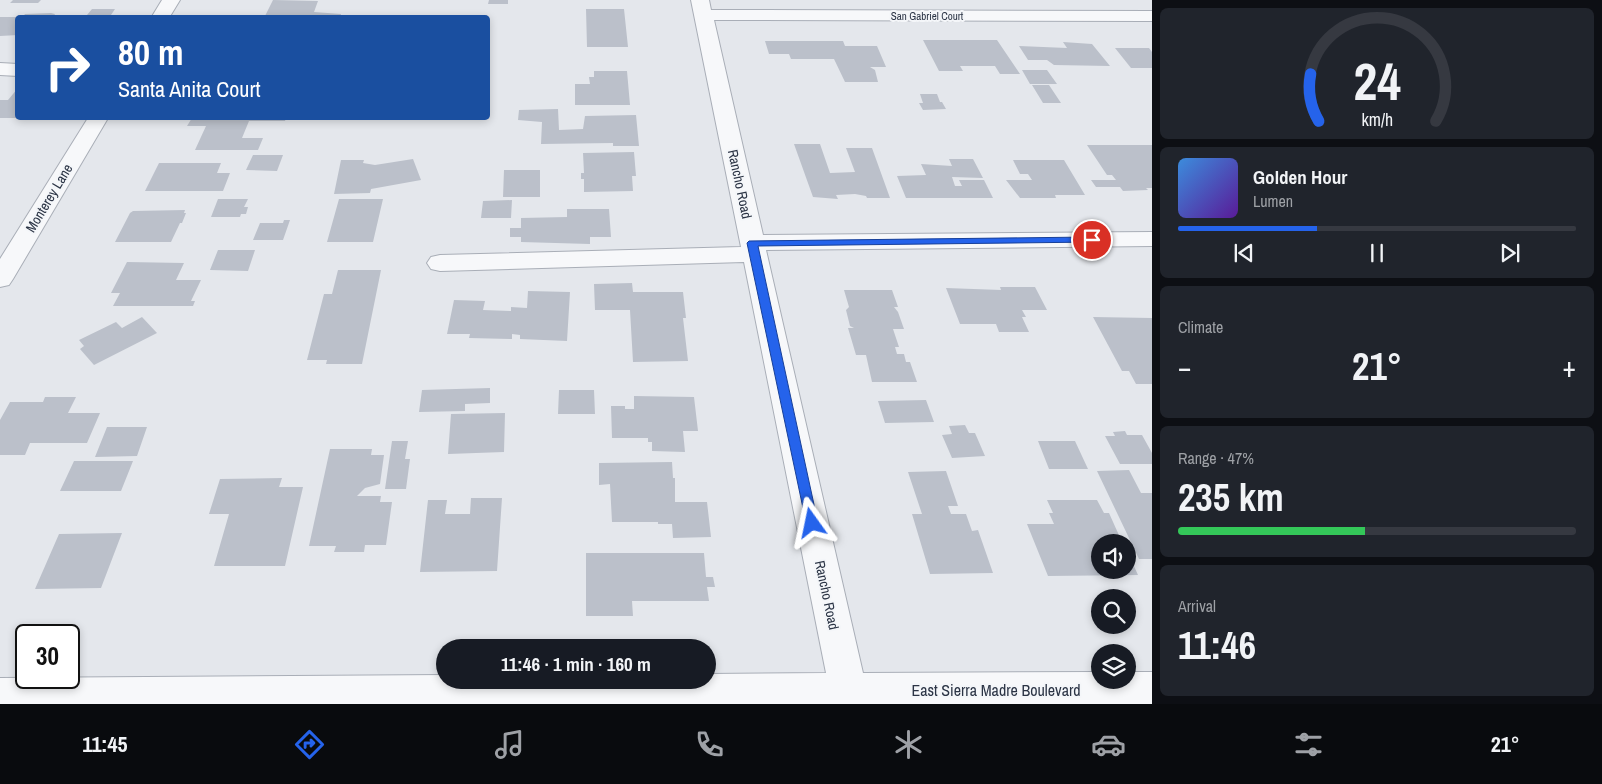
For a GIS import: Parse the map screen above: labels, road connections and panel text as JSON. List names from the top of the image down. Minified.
{"streets":{"street":["San Gabriel Court","Rancho Road","Monterey Lane","East Sierra Madre Boulevard"]},"crossings":[["San Gabriel Court","Rancho Road"],["Rancho Road","East Sierra Madre Boulevard"]],"page":{"turn":["80 m","Santa Anita Court"],"song":["Golden Hour","Lumen"],"tile":["Climate",["Range · 47%","235 km"],["Arrival","11:46"]],"heat":["−","21°","+"],"limit":"30","trip":"11:46 · 1 min · 160 m","tabs":["11:45","21°"],"gauge":["24","km/h"]}}
